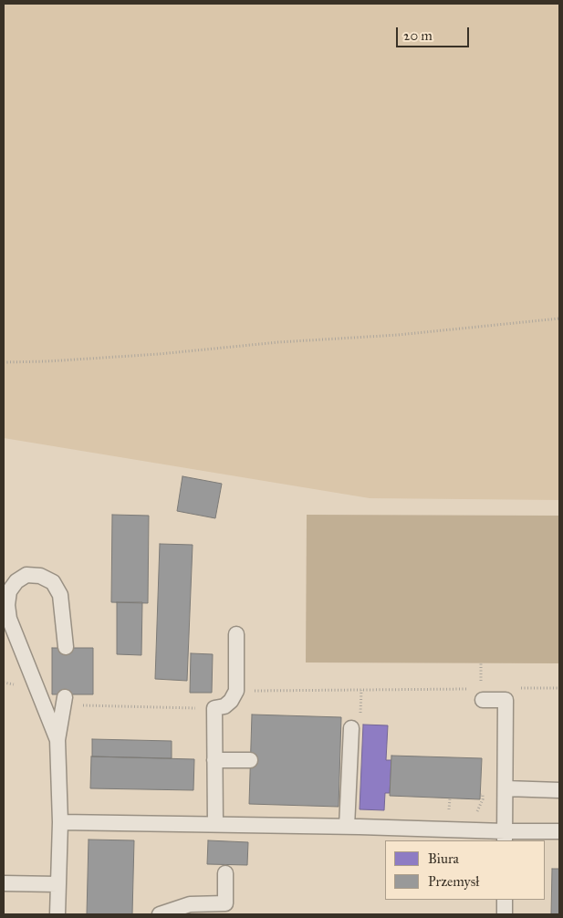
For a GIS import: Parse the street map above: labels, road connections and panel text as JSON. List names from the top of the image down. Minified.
{"legend":["Biura","Przemysł"],"scale_bar":"20 m"}
